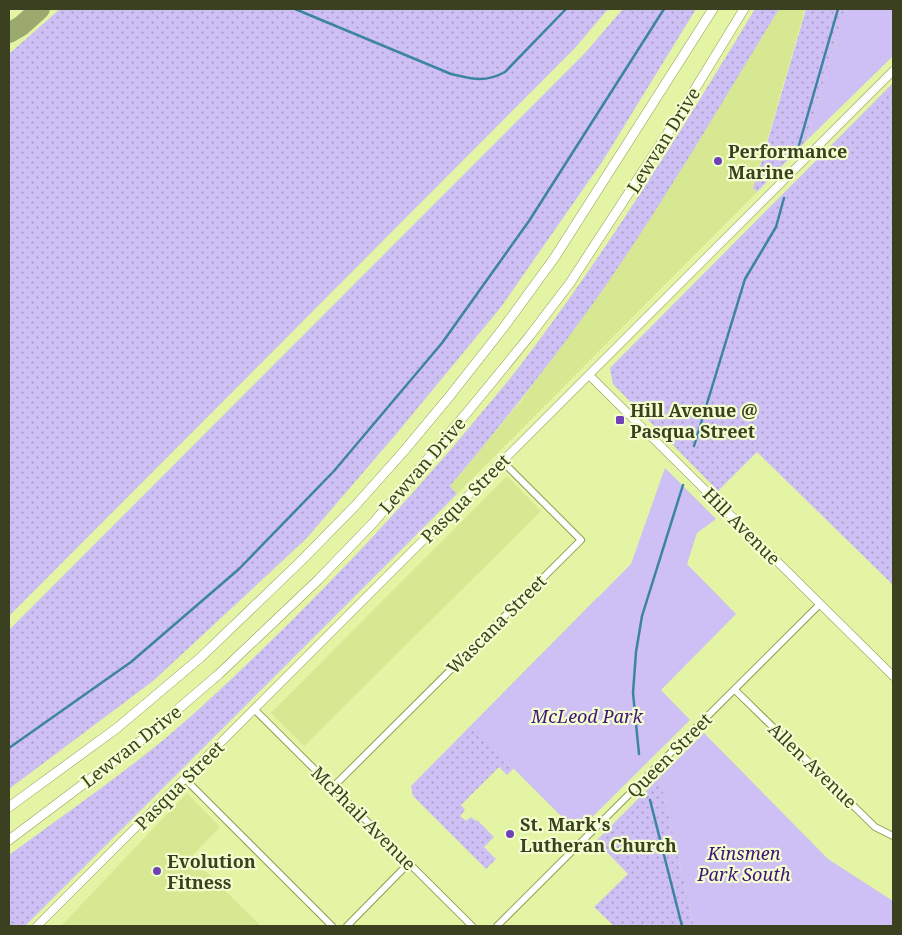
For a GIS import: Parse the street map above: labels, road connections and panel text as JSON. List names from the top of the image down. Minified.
{"streets":{"main road":["Lewvan Drive"],"street":["Pasqua Street","Hill Avenue","Wascana Street","Queen Street","Allen Avenue","McPhail Avenue"]},"crossings":[["Pasqua Street","Hill Avenue"],["Pasqua Street","Wascana Street"],["Pasqua Street","McPhail Avenue"],["Hill Avenue","Queen Street"],["Wascana Street","McPhail Avenue"],["Queen Street","Allen Avenue"]],"parks":["McLeod Park","Kinsmen Park South"],"places":{"other":["Performance Marine","St. Mark's Lutheran Church","Evolution Fitness"],"transit":["Hill Avenue @ Pasqua Street"]}}
